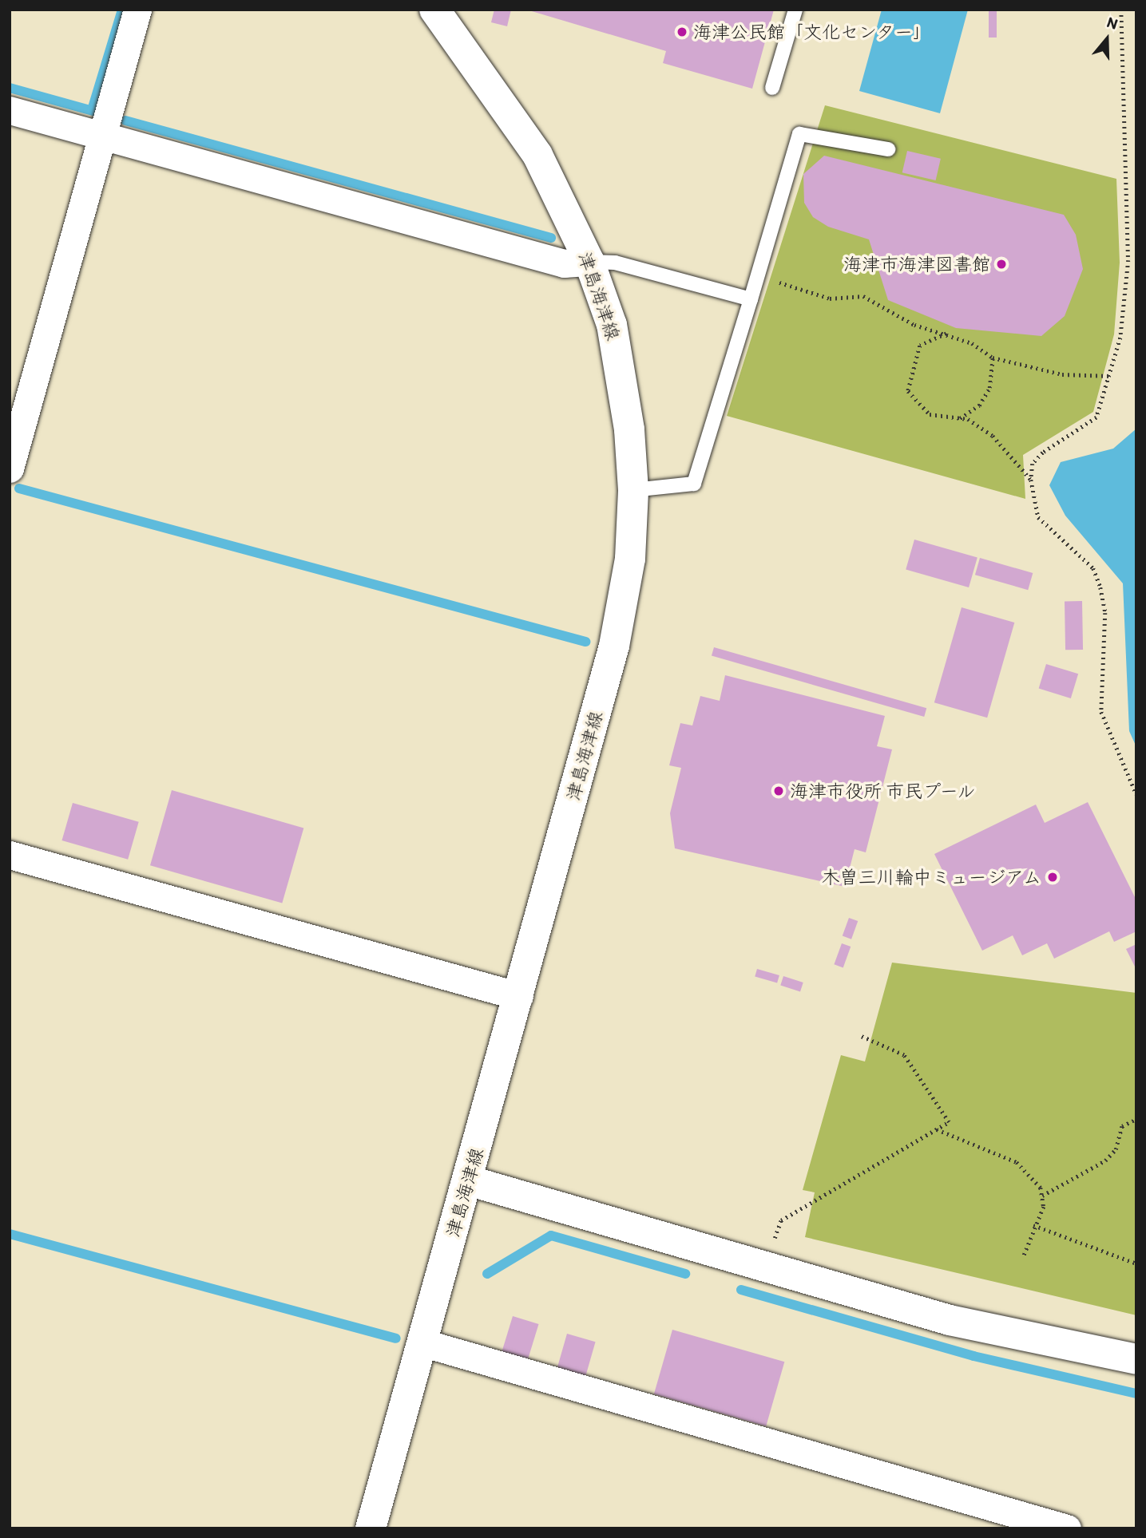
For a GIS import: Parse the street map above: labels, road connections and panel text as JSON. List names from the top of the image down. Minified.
{"streets":{"main road":["津島海津線"]},"places":["海津公民館「文化センター」","海津市海津図書館","海津市役所 市民プール","木曽三川輪中ミュージアム"],"north":"top"}
